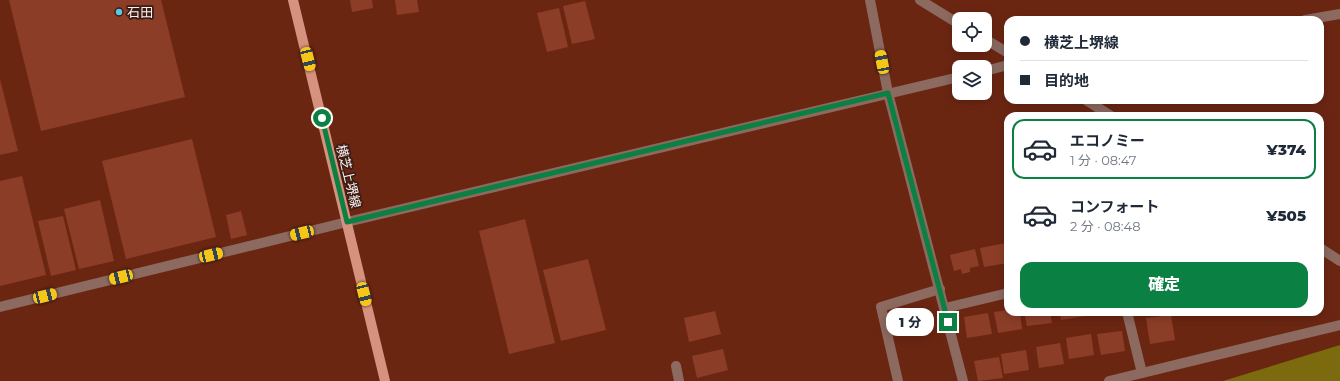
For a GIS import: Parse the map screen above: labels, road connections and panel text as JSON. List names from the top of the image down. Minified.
{"streets":{"main road":["横芝上堺線"]},"places":["石田"],"page":{"banner":["横芝上堺線","目的地"],"list":[{"name":"エコノミー","note":"1 分 · 08:47","value":"¥374"},{"name":"コンフォート","note":"2 分 · 08:48","value":"¥505"}],"buttons":"確定","bubble":"1 分"}}
